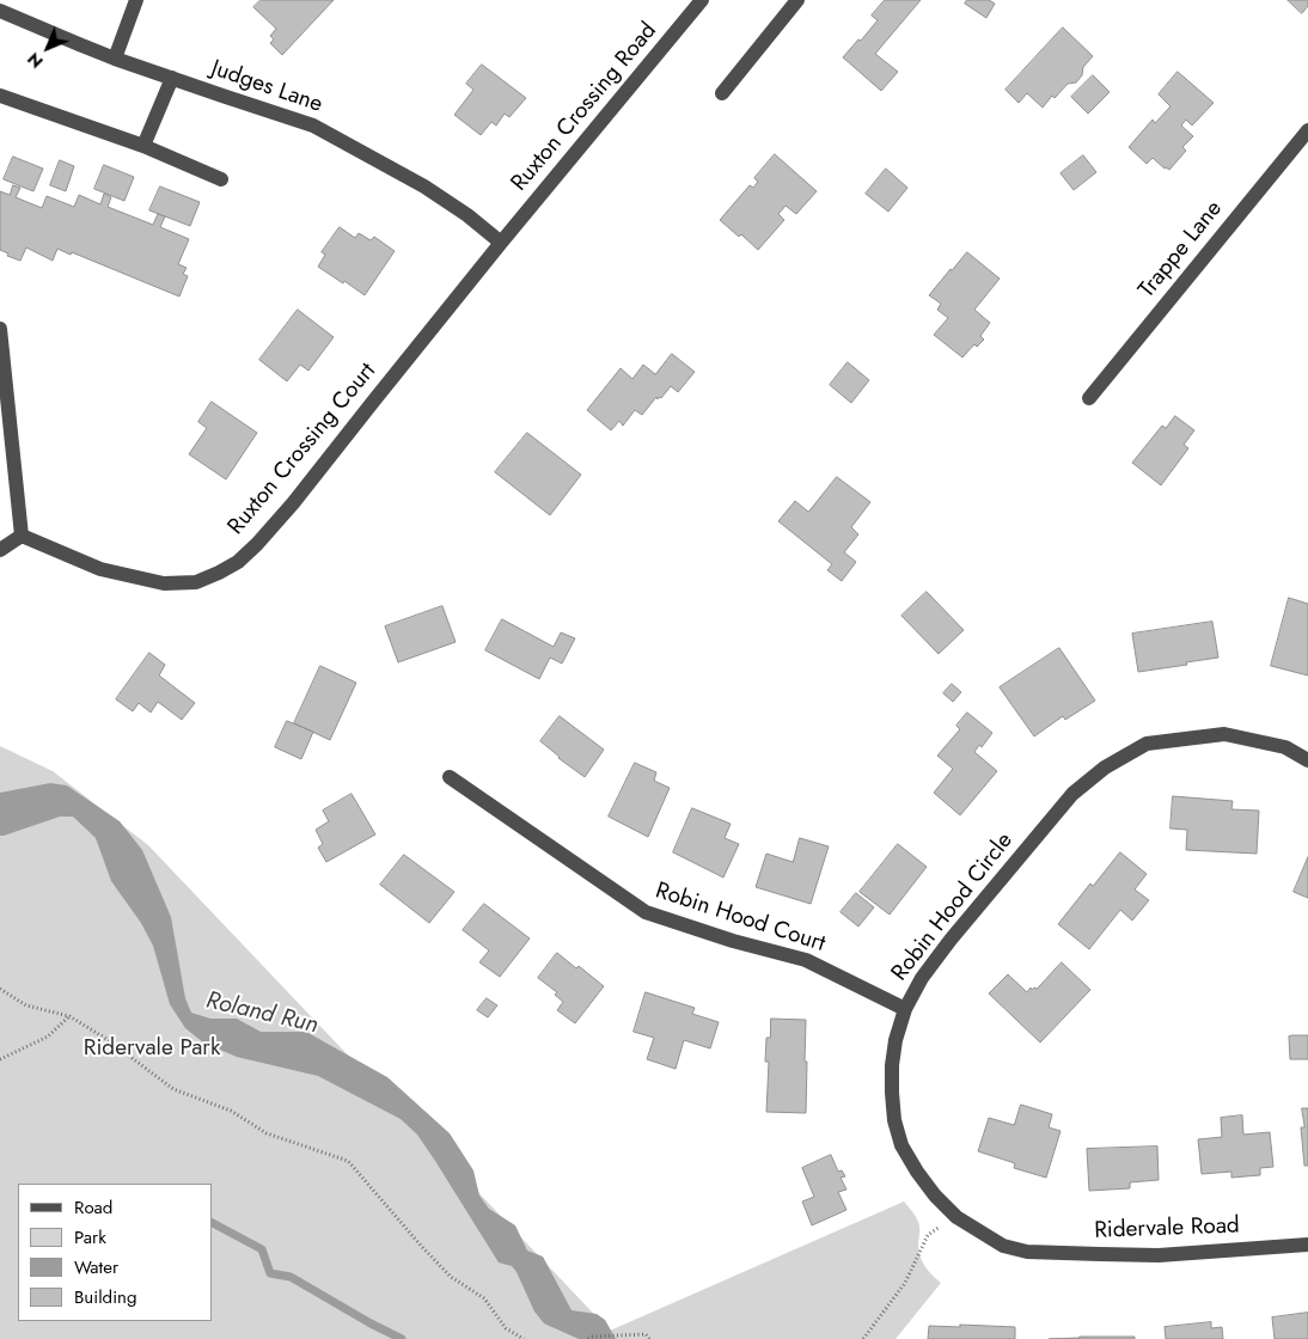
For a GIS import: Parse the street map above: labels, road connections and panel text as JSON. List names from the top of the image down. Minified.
{"streets":{"street":["Judges Lane","Ruxton Crossing Road","Trappe Lane","Ruxton Crossing Court","Robin Hood Circle","Robin Hood Court","Ridervale Road"]},"crossings":[["Judges Lane","Ruxton Crossing Road"],["Judges Lane","Ruxton Crossing Court"],["Ruxton Crossing Road","Ruxton Crossing Court"],["Robin Hood Circle","Robin Hood Court"],["Robin Hood Circle","Ridervale Road"]],"water":["Roland Run"],"parks":["Ridervale Park"],"legend":["Road","Park","Water","Building"],"north":"bottom left"}
